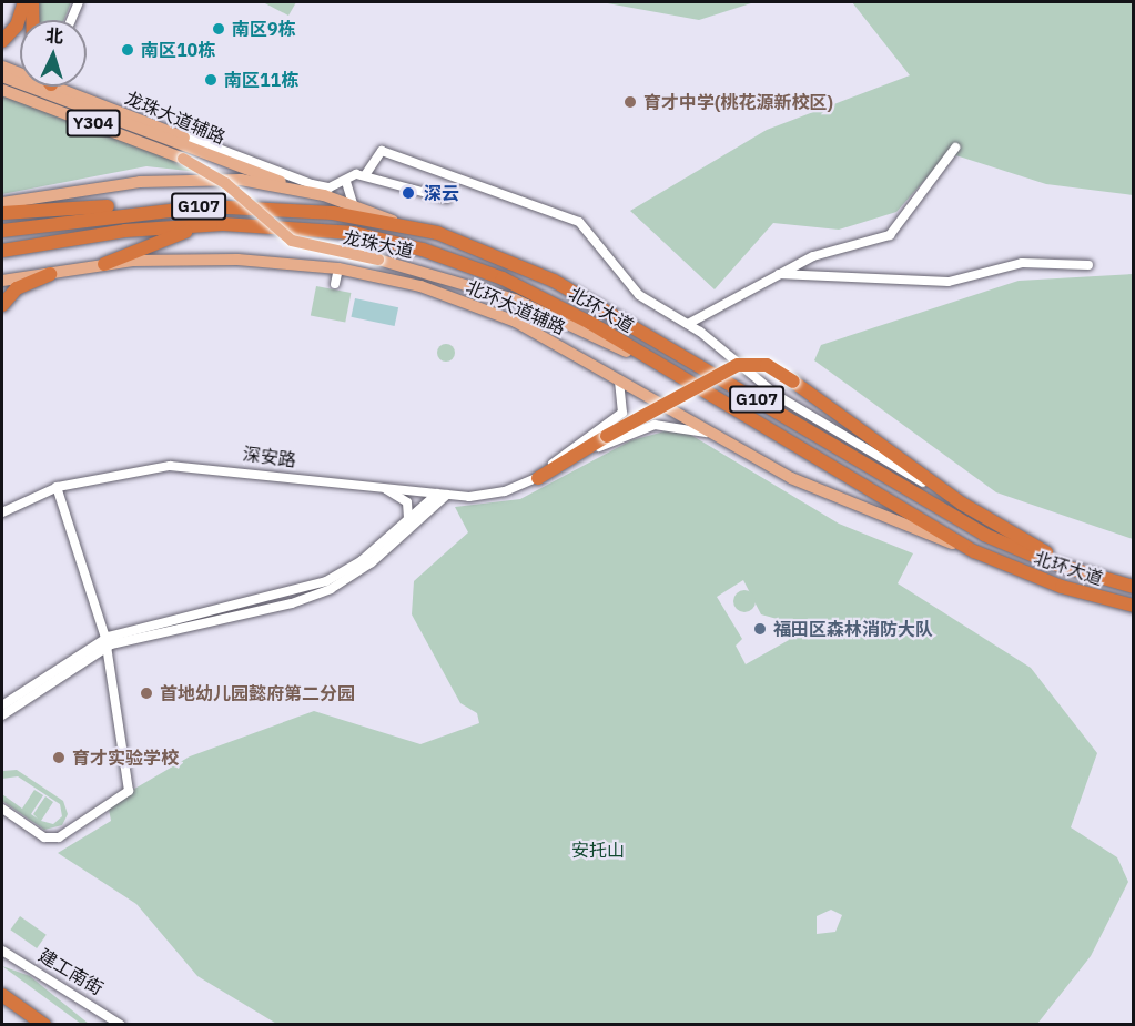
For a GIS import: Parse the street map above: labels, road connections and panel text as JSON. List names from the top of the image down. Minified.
{"streets":{"highway":["G107","北环大道"],"main road":["龙珠大道辅路","Y304","龙珠大道","北环大道辅路"],"street":["深安路","建工南街"]},"crossings":[["龙珠大道","北环大道"],["北环大道辅路","北环大道"]],"parks":["安托山"],"places":["南区9栋","南区10栋","南区11栋","育才中学(桃花源新校区)","深云","福田区森林消防大队","首地幼儿园懿府第二分园","育才实验学校"],"north":"top"}
